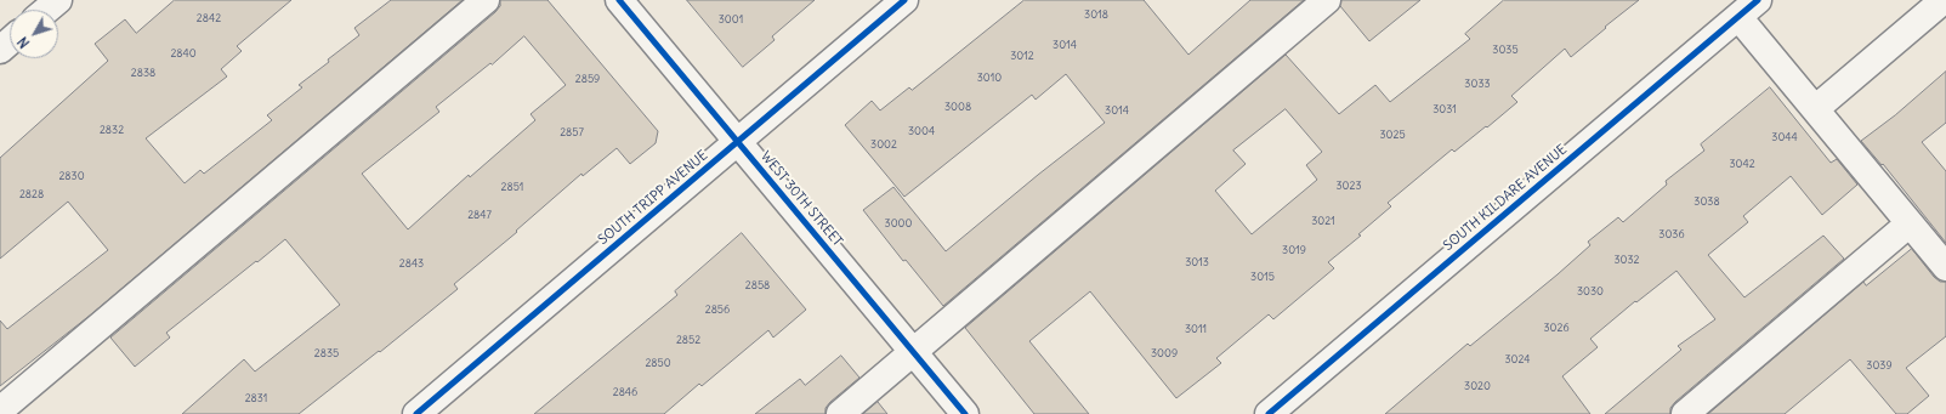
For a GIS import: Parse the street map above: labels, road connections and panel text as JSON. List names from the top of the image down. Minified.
{"streets":{"street":["SOUTH TRIPP AVENUE","SOUTH KILDARE AVENUE","WEST 30TH STREET"]},"crossings":[["SOUTH TRIPP AVENUE","WEST 30TH STREET"]],"house_numbers":["3018","2842","3001","3014","3035","2840","3012","2838","3010","2859","3033","3008","3031","3014","2832","3004","2857","3025","3044","3002","3042","2830","3023","2851","2828","3038","2847","3021","3000","3036","3019","3032","3013","2843","3015","2858","3030","2856","3026","3011","2852","2835","3009","3024","2850","3039","3020","2846","2831"],"north":"bottom left"}
